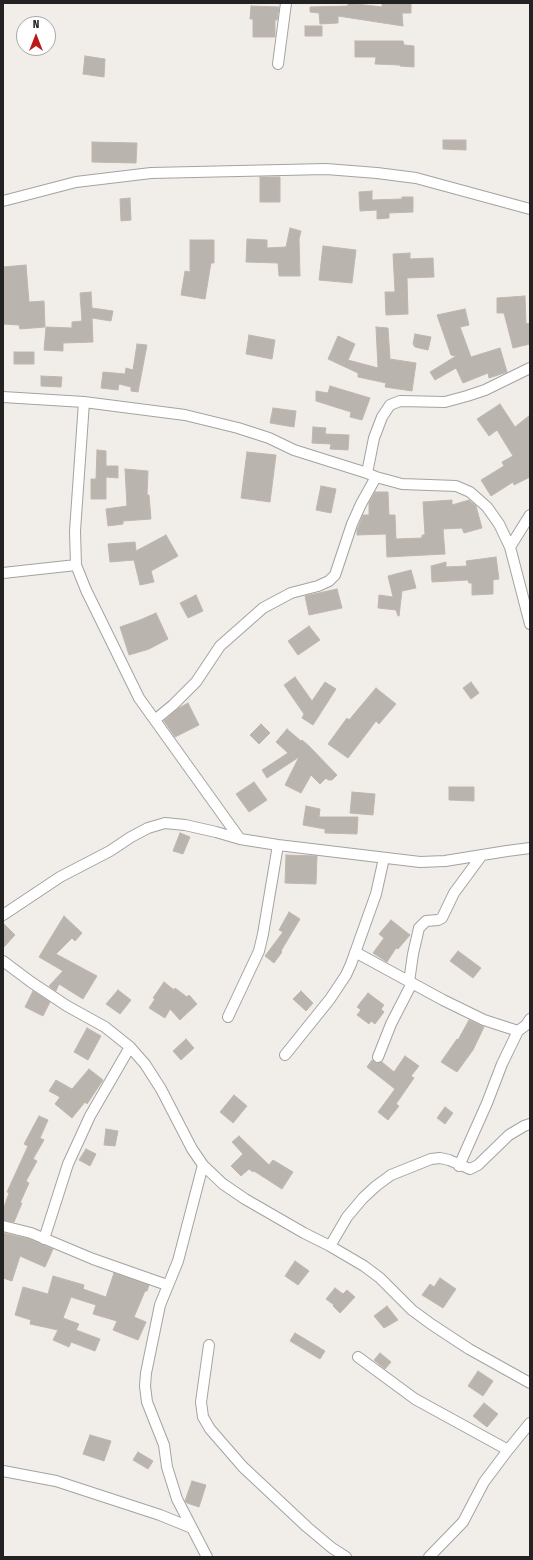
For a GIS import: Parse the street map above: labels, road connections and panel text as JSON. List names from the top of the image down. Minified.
{"north":"top"}
